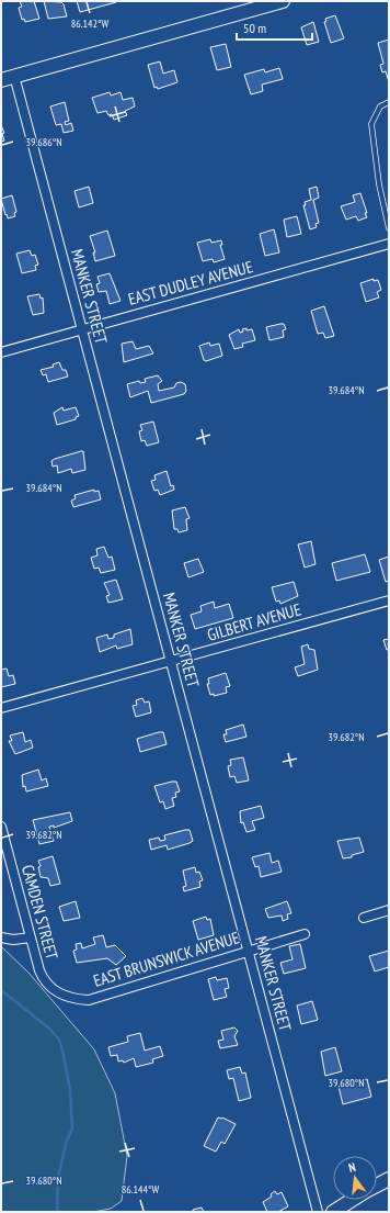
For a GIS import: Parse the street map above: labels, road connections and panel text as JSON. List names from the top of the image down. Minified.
{"streets":{"street":["EAST DUDLEY AVENUE","MANKER STREET","GILBERT AVENUE","CAMDEN STREET","EAST BRUNSWICK AVENUE"]},"crossings":[["EAST DUDLEY AVENUE","MANKER STREET"],["MANKER STREET","GILBERT AVENUE"],["MANKER STREET","EAST BRUNSWICK AVENUE"],["CAMDEN STREET","EAST BRUNSWICK AVENUE"]],"scale_bar":"50 m","north":"top","coordinates":["86.142°W","39.686°N","39.684°N","39.682°N","39.680°N","86.144°W"]}
